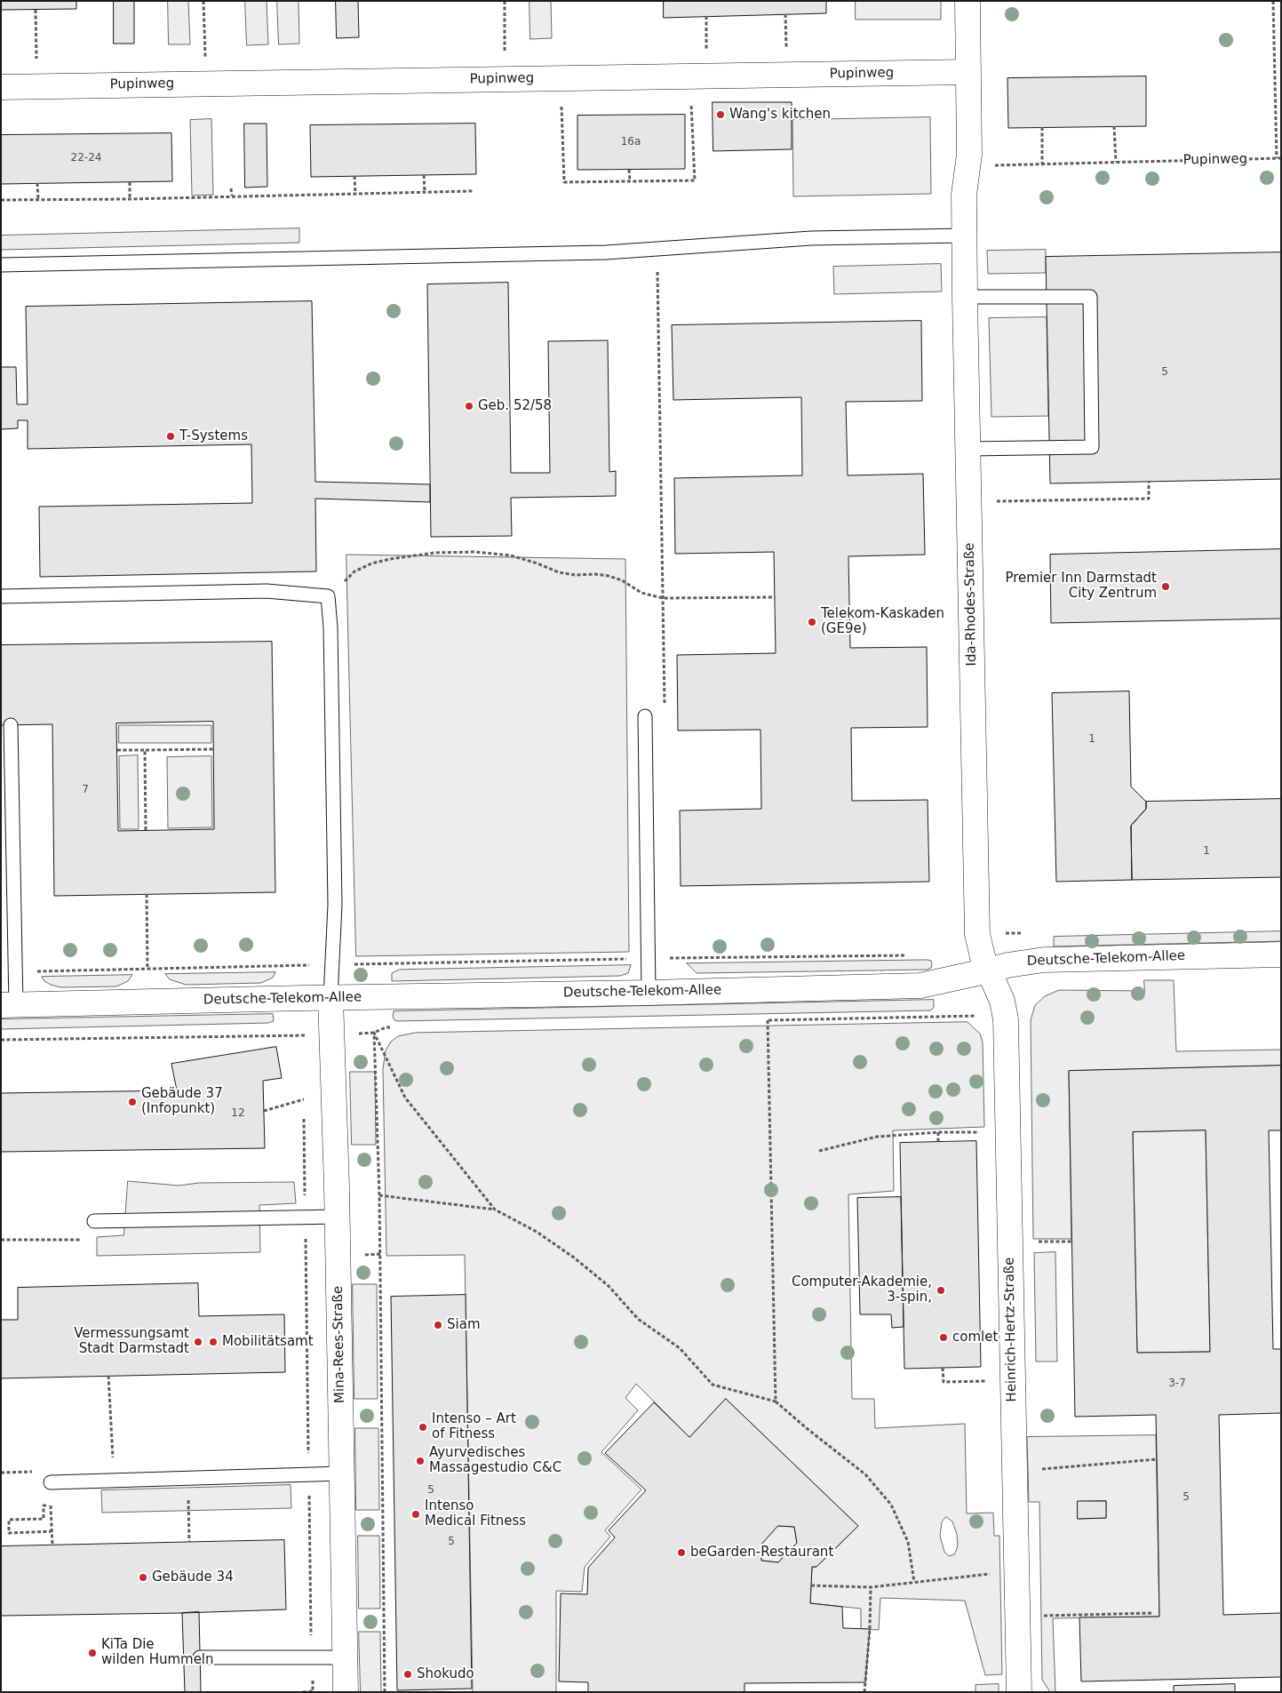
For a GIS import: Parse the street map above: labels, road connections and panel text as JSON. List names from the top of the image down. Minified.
{"streets":{"street":["Pupinweg","Ida-Rhodes-Straße","Deutsche-Telekom-Allee","Heinrich-Hertz-Straße","Mina-Rees-Straße"]},"crossings":[["Ida-Rhodes-Straße","Deutsche-Telekom-Allee"],["Ida-Rhodes-Straße","Heinrich-Hertz-Straße"],["Deutsche-Telekom-Allee","Heinrich-Hertz-Straße"],["Deutsche-Telekom-Allee","Mina-Rees-Straße"]],"places":["Wang's kitchen","Geb. 52/58","T-Systems","Premier Inn Darmstadt City Zentrum","Telekom-Kaskaden (GE9e)","Gebäude 37 (Infopunkt)","Computer-Akademie, 3-spin,","Siam","comlet","Vermessungsamt Stadt Darmstadt","Mobilitätsamt","Intenso – Art of Fitness","Ayurvedisches Massagestudio C&C","Intenso Medical Fitness","beGarden-Restaurant","Gebäude 34","KiTa Die wilden Hummeln","Shokudo"],"house_numbers":["16a","22-24","5","1","7","1","12","3-7","5","5","5"]}
